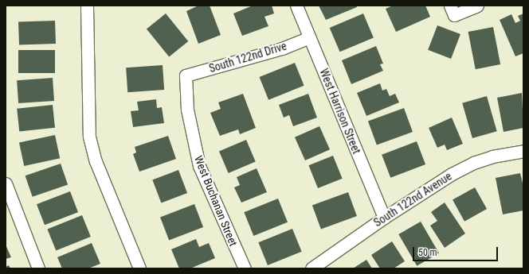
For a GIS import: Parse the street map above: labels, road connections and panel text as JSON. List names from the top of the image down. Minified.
{"streets":{"street":["South 122nd Drive","West Harrison Street","South 122nd Avenue","West Buchanan Street"]},"crossings":[["South 122nd Drive","West Harrison Street"],["South 122nd Drive","West Buchanan Street"],["West Harrison Street","South 122nd Avenue"]],"scale_bar":"50 m"}
